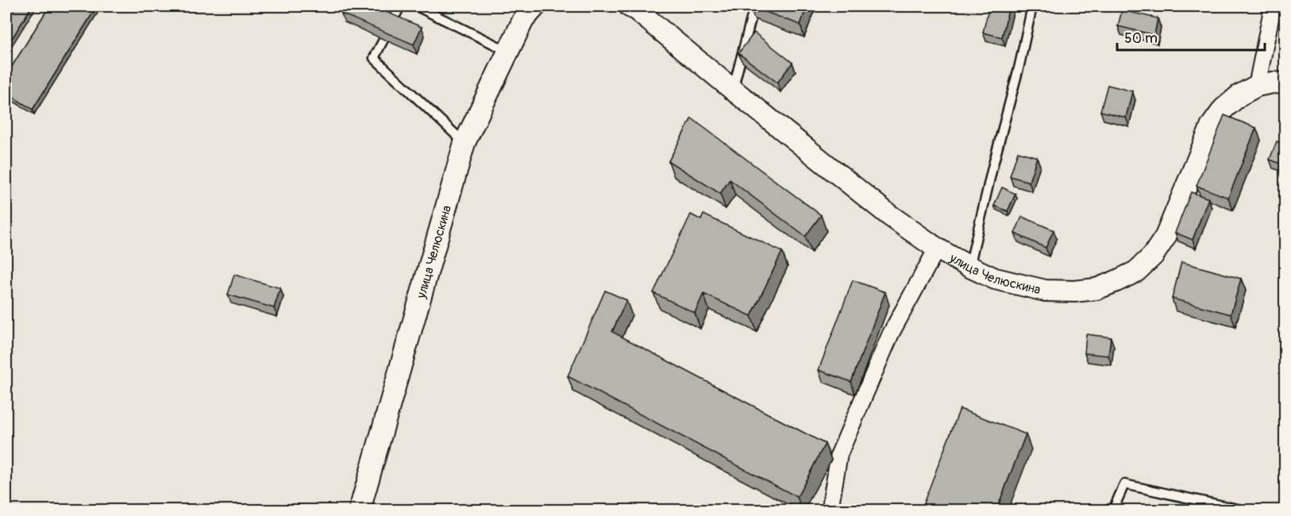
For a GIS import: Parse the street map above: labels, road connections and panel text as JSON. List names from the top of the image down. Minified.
{"streets":{"street":["улица Челюскина"]},"scale_bar":"50 m"}
